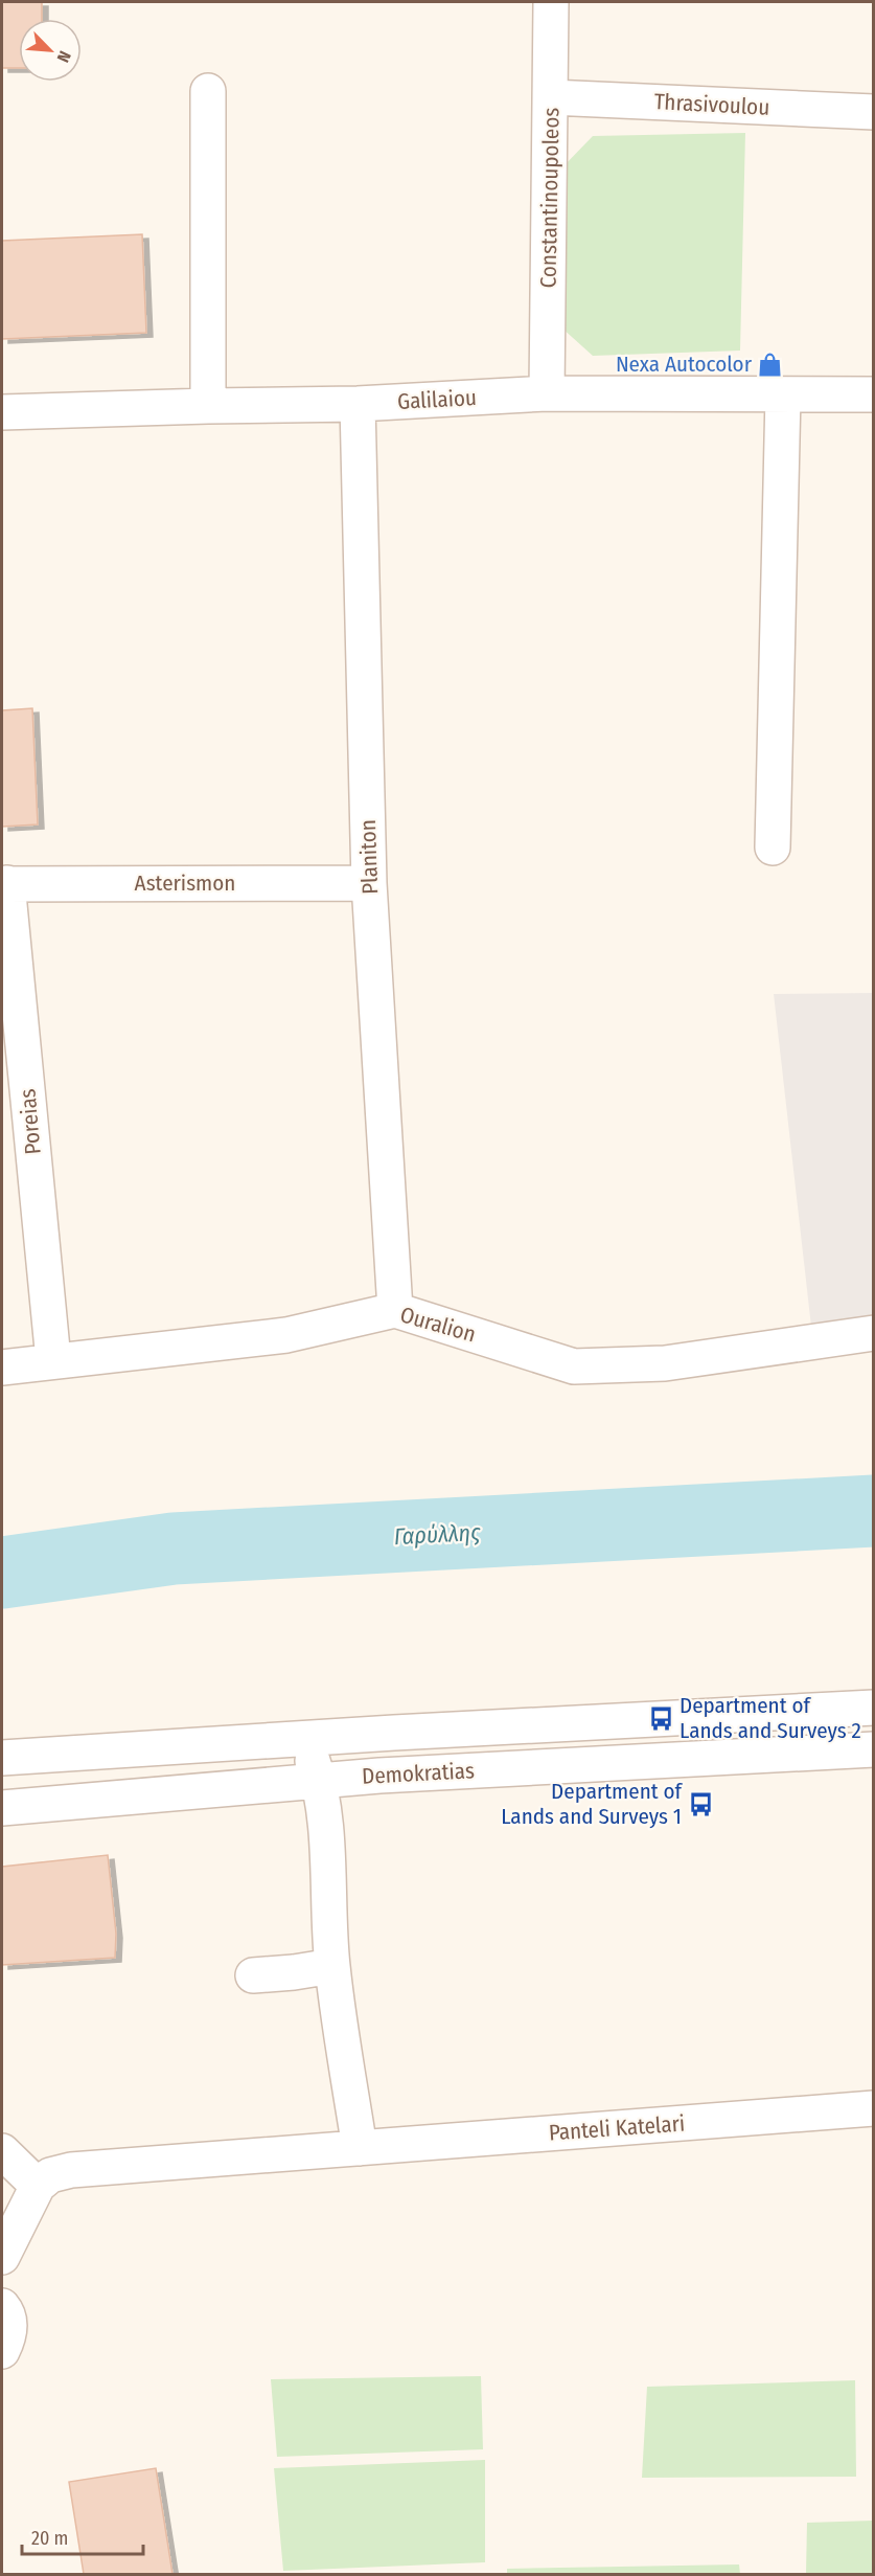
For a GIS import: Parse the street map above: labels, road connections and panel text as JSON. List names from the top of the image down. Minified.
{"streets":{"street":["Thrasivoulou","Constantinoupoleos","Galilaiou","Planiton","Asterismon","Poreias","Ouralion","Demokratias","Panteli Katelari"]},"crossings":[["Thrasivoulou","Constantinoupoleos"],["Constantinoupoleos","Galilaiou"],["Galilaiou","Planiton"],["Planiton","Asterismon"],["Planiton","Ouralion"],["Asterismon","Poreias"],["Poreias","Ouralion"]],"water":["Γαρύλλης"],"places":{"shop":["Nexa Autocolor"],"bus stop":["Department of Lands and Surveys 2","Department of Lands and Surveys 1"]},"scale_bar":"20 m","north":"bottom right"}
